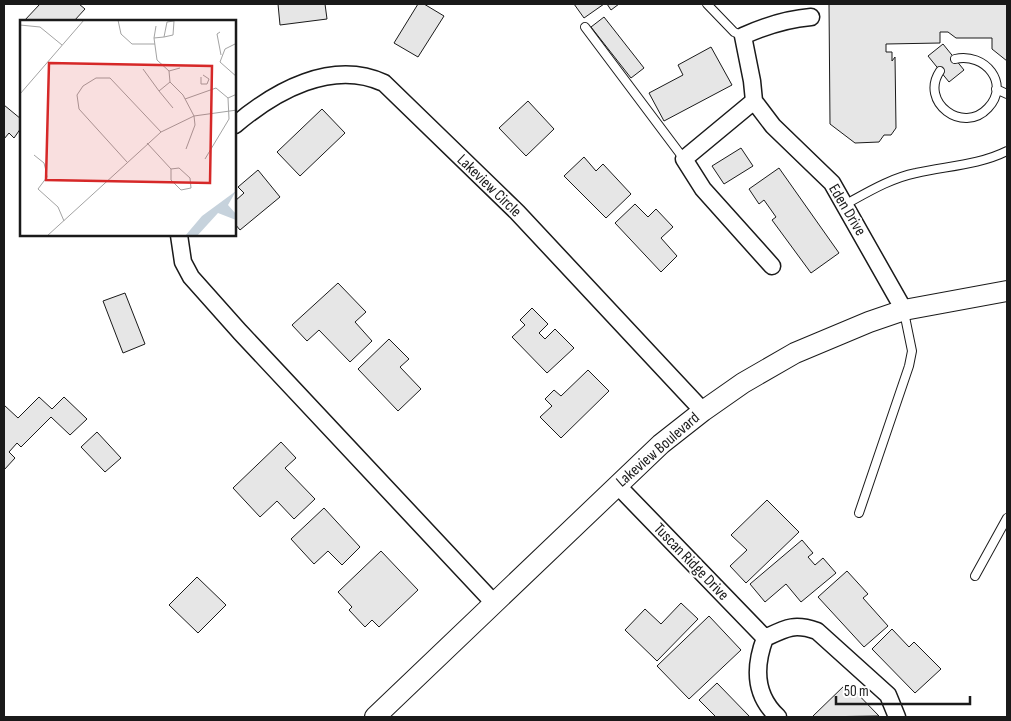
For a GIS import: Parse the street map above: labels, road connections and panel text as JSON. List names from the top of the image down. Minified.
{"streets":{"street":["Lakeview Circle","Eden Drive","Lakeview Boulevard","Tuscan Ridge Drive"]},"crossings":[["Lakeview Circle","Lakeview Boulevard"],["Eden Drive","Lakeview Boulevard"],["Lakeview Boulevard","Tuscan Ridge Drive"]],"scale_bar":"50 m"}
